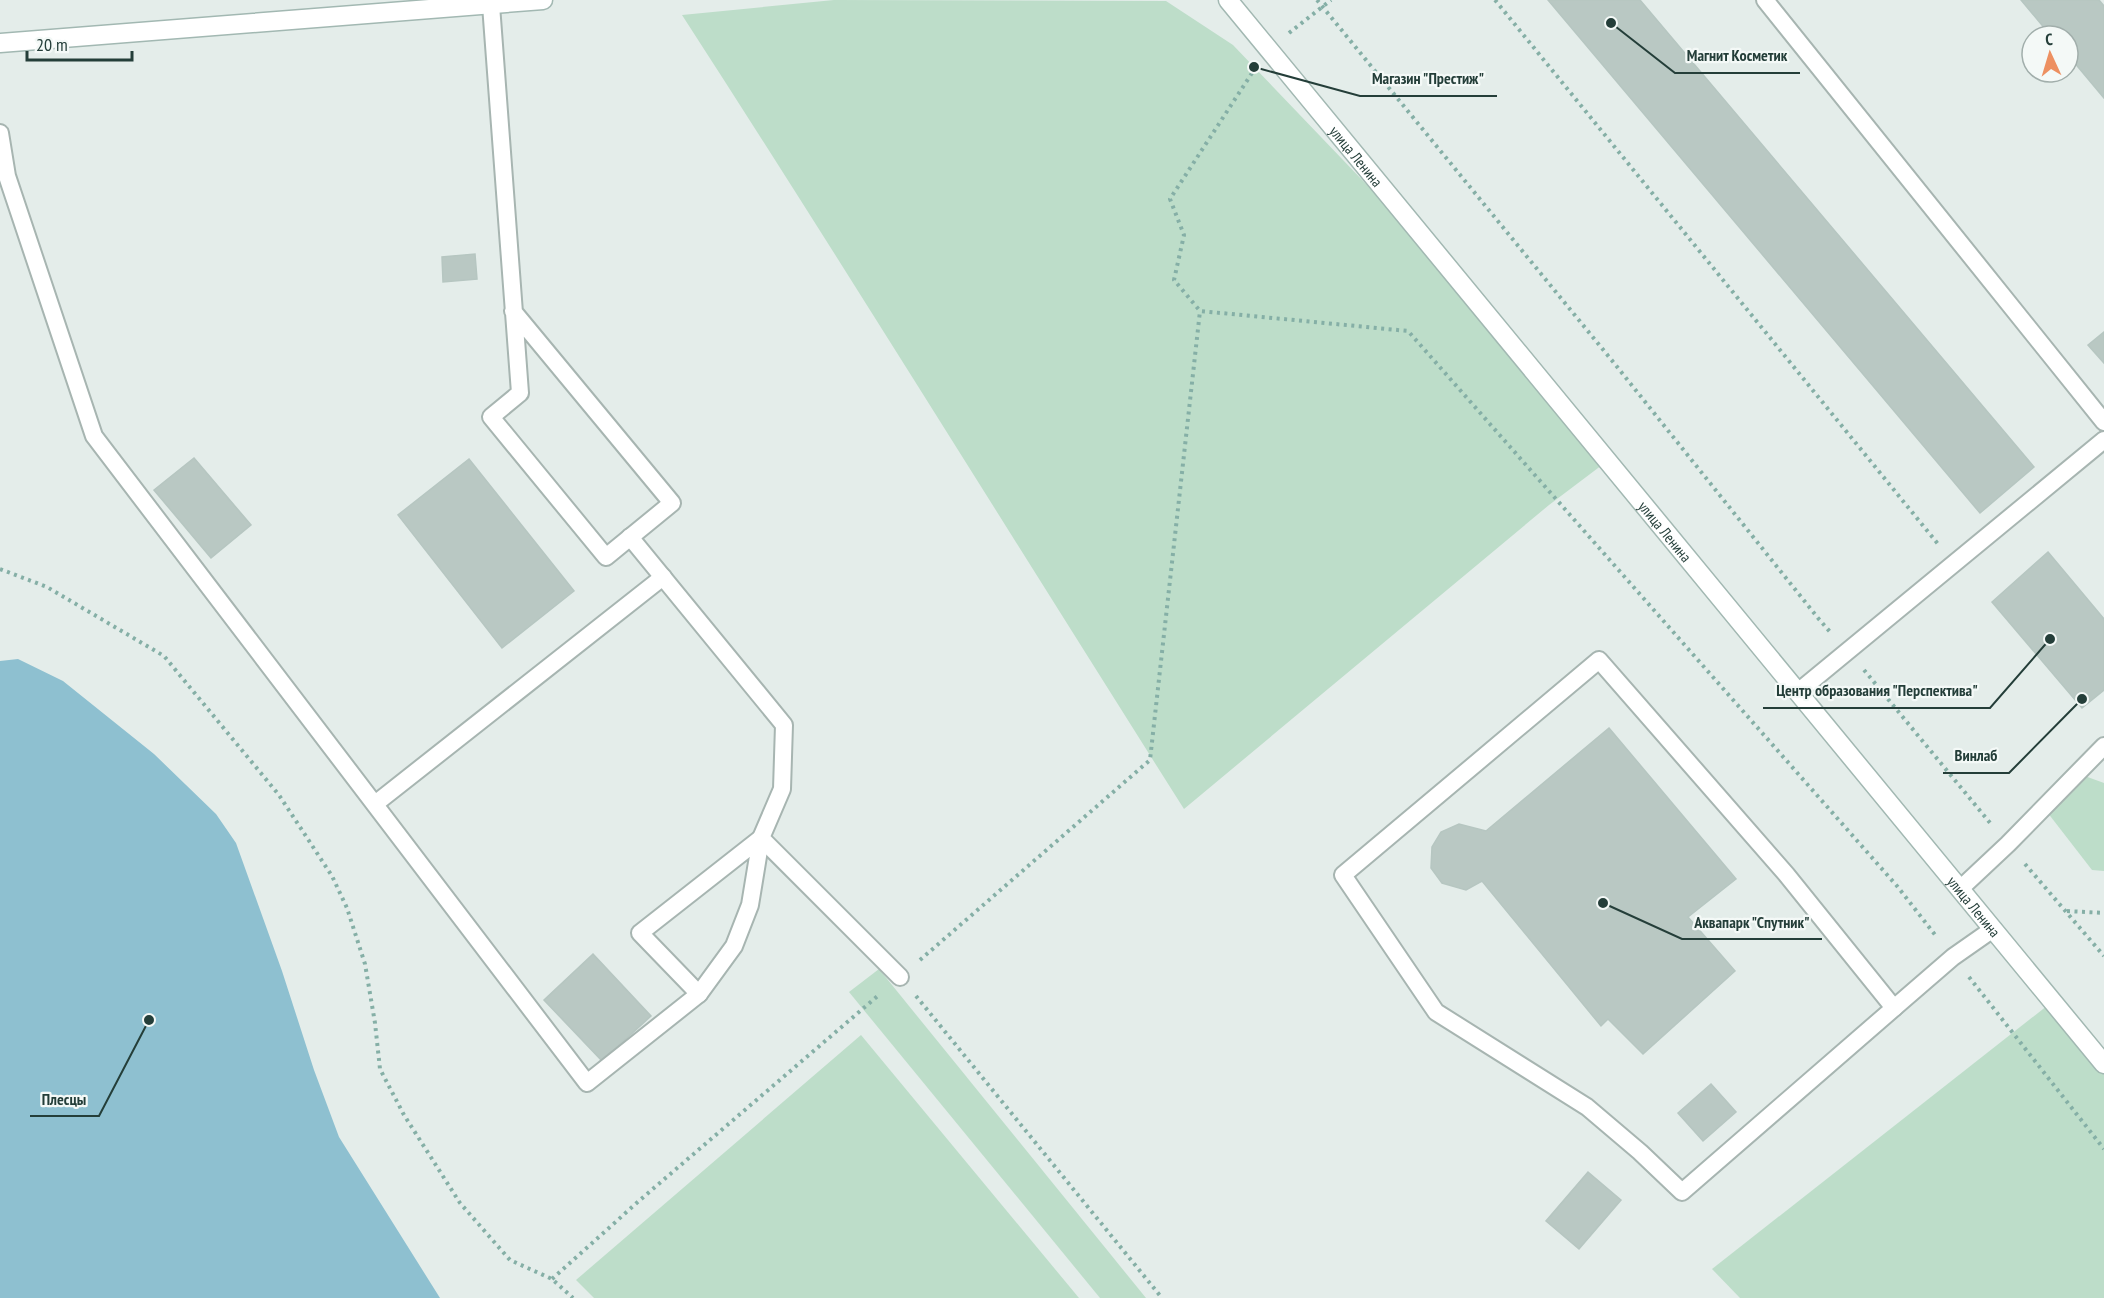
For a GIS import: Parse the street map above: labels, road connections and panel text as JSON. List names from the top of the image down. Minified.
{"streets":{"street":["улица Ленина"]},"places":["Магнит Косметик","Магазин \"Престиж\"","Центр образования \"Перспектива\"","Винлаб","Аквапарк \"Спутник\"","Плесцы"],"scale_bar":"20 m","north":"top"}
